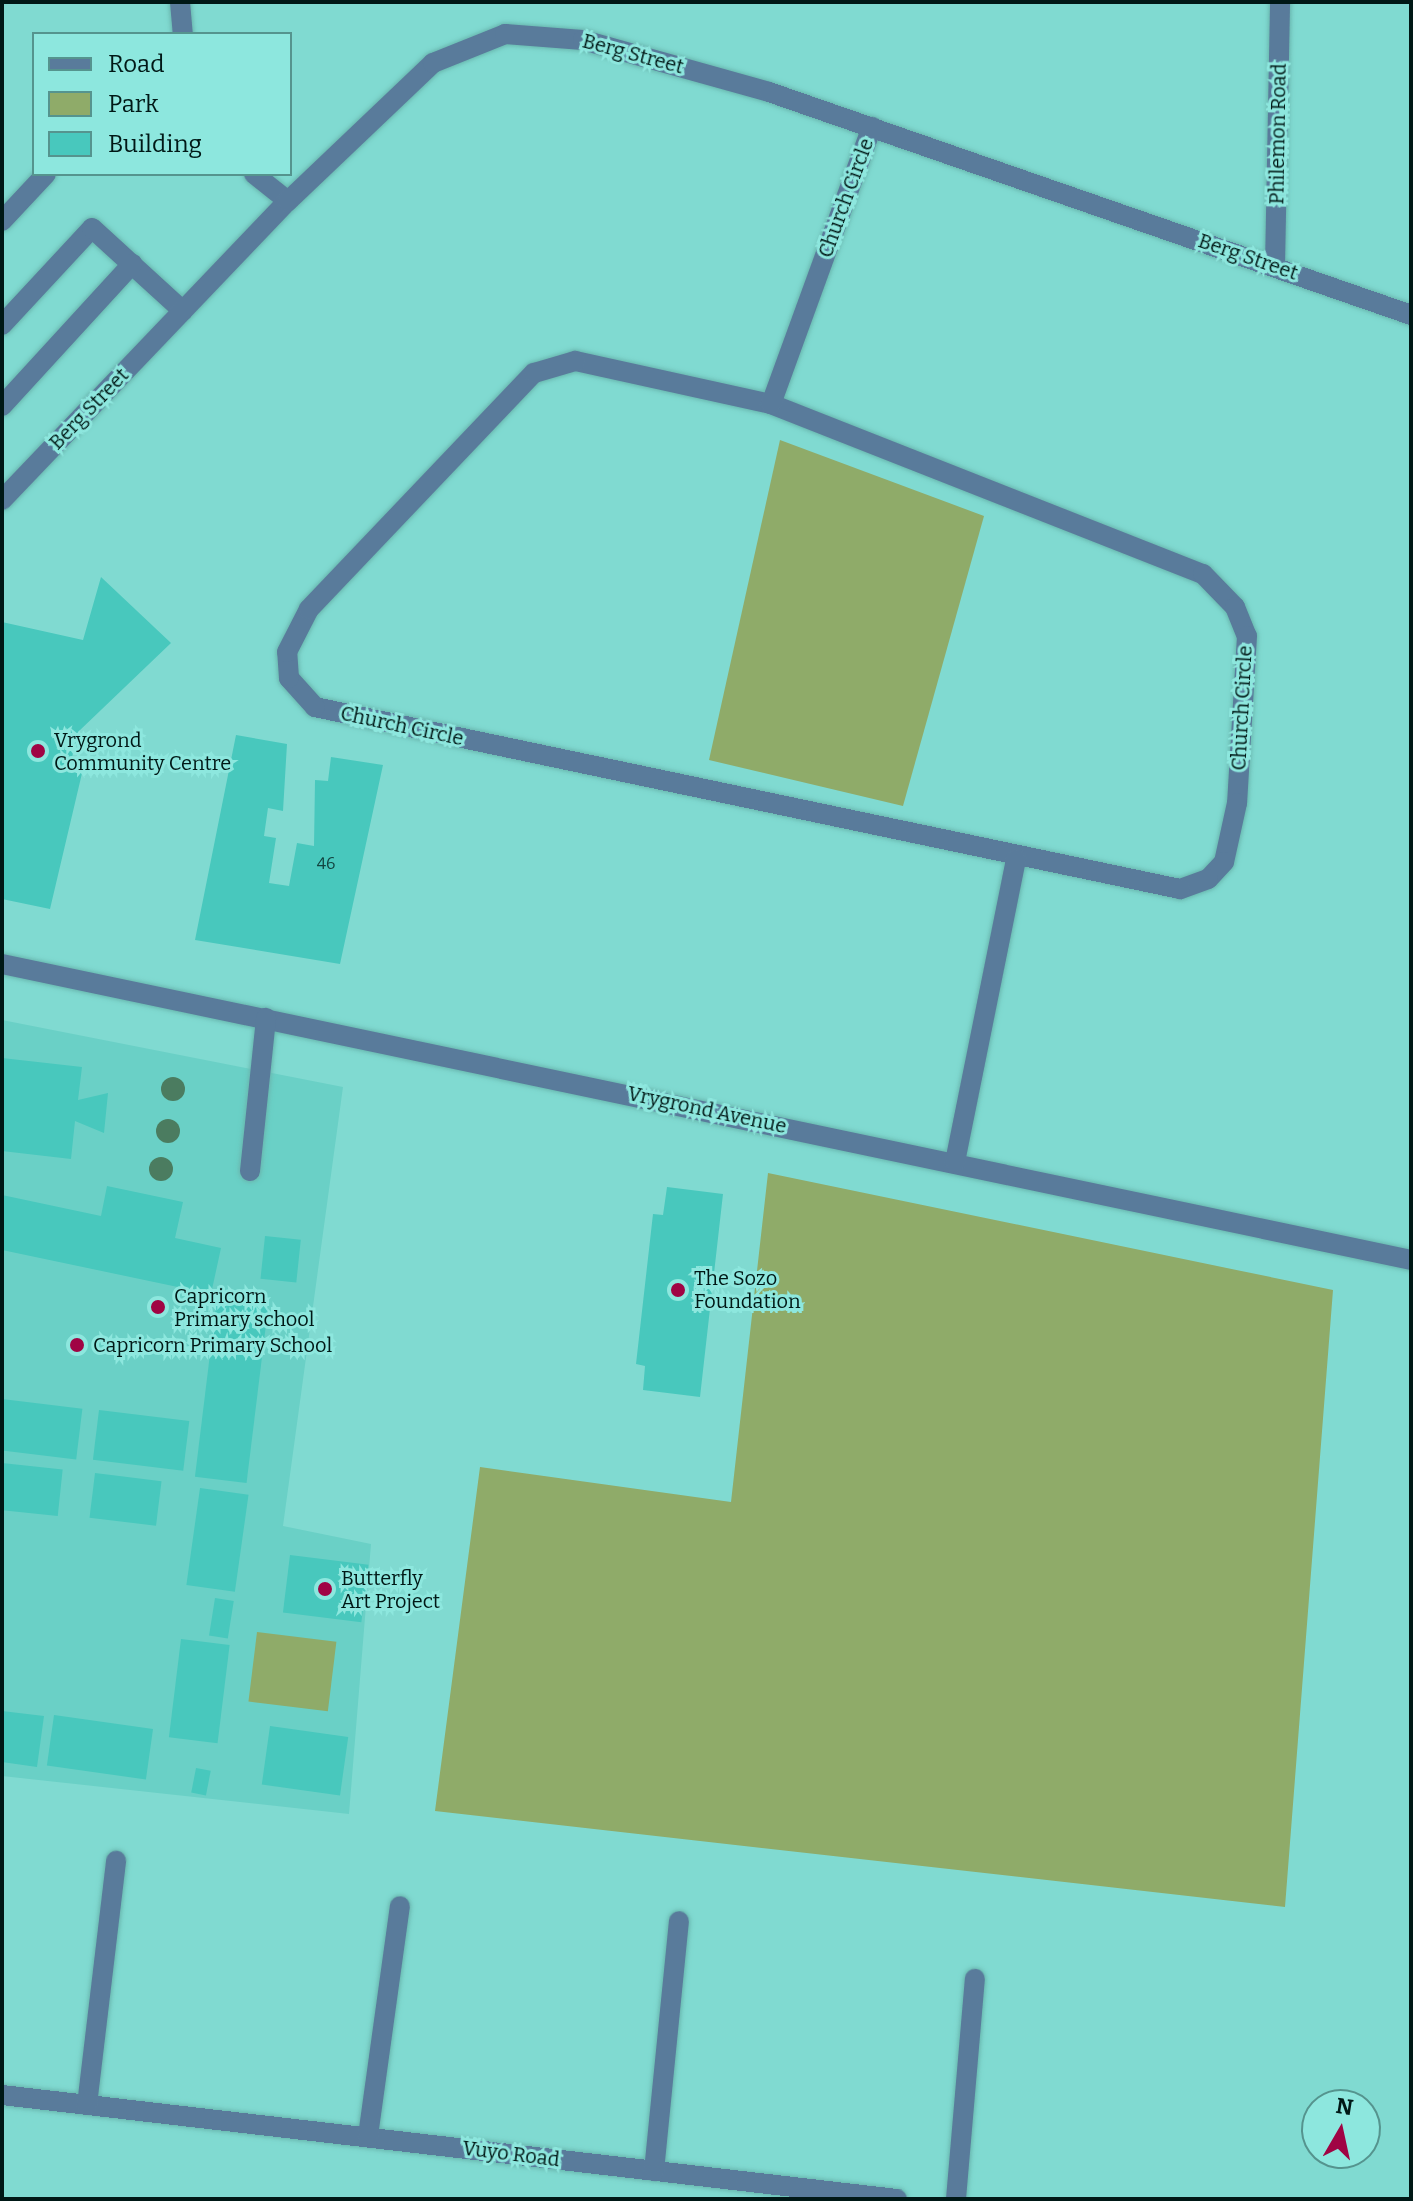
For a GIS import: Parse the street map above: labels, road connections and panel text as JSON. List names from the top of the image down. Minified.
{"streets":{"street":["Berg Street","Philemon Road","Church Circle","Vrygrond Avenue","Vuyo Road"]},"crossings":[["Berg Street","Philemon Road"],["Berg Street","Church Circle"]],"places":["Vrygrond Community Centre","The Sozo Foundation","Capricorn Primary school","Capricorn Primary School","Butterfly Art Project"],"house_numbers":["46"],"legend":["Road","Park","Building"],"north":"top"}
